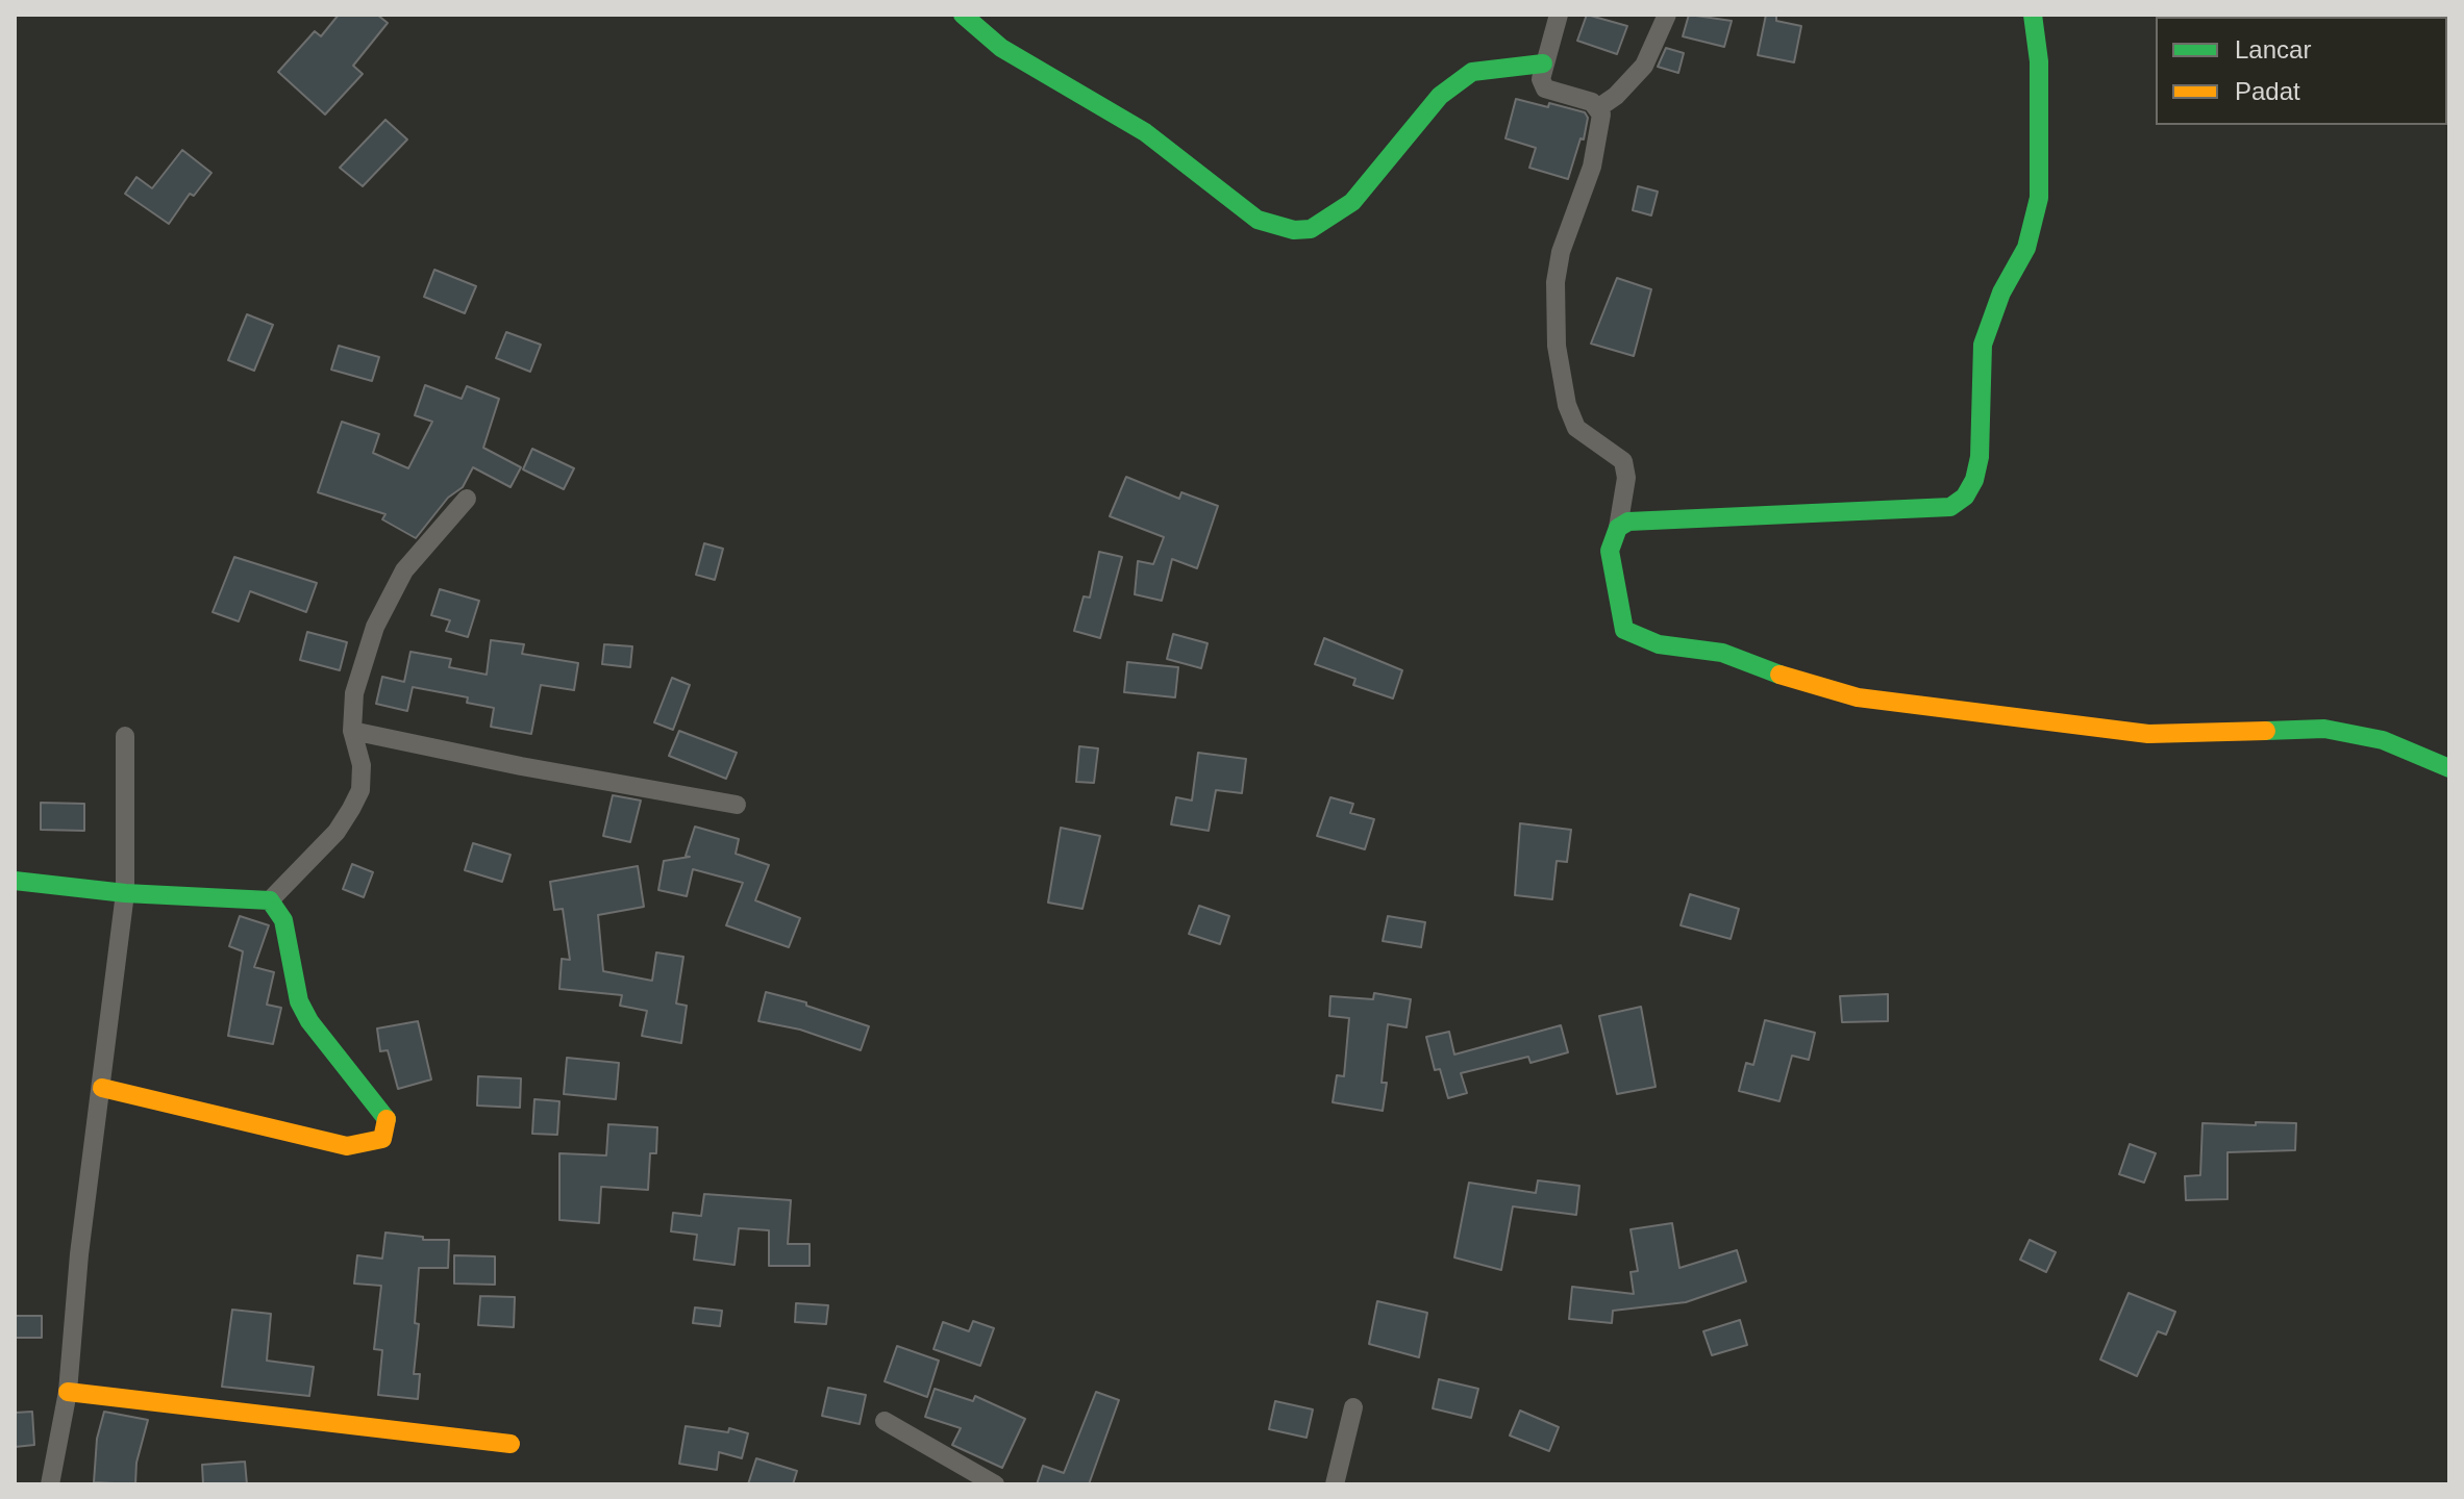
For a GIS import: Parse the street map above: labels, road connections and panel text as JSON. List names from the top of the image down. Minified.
{"legend":["Lancar","Padat"]}
